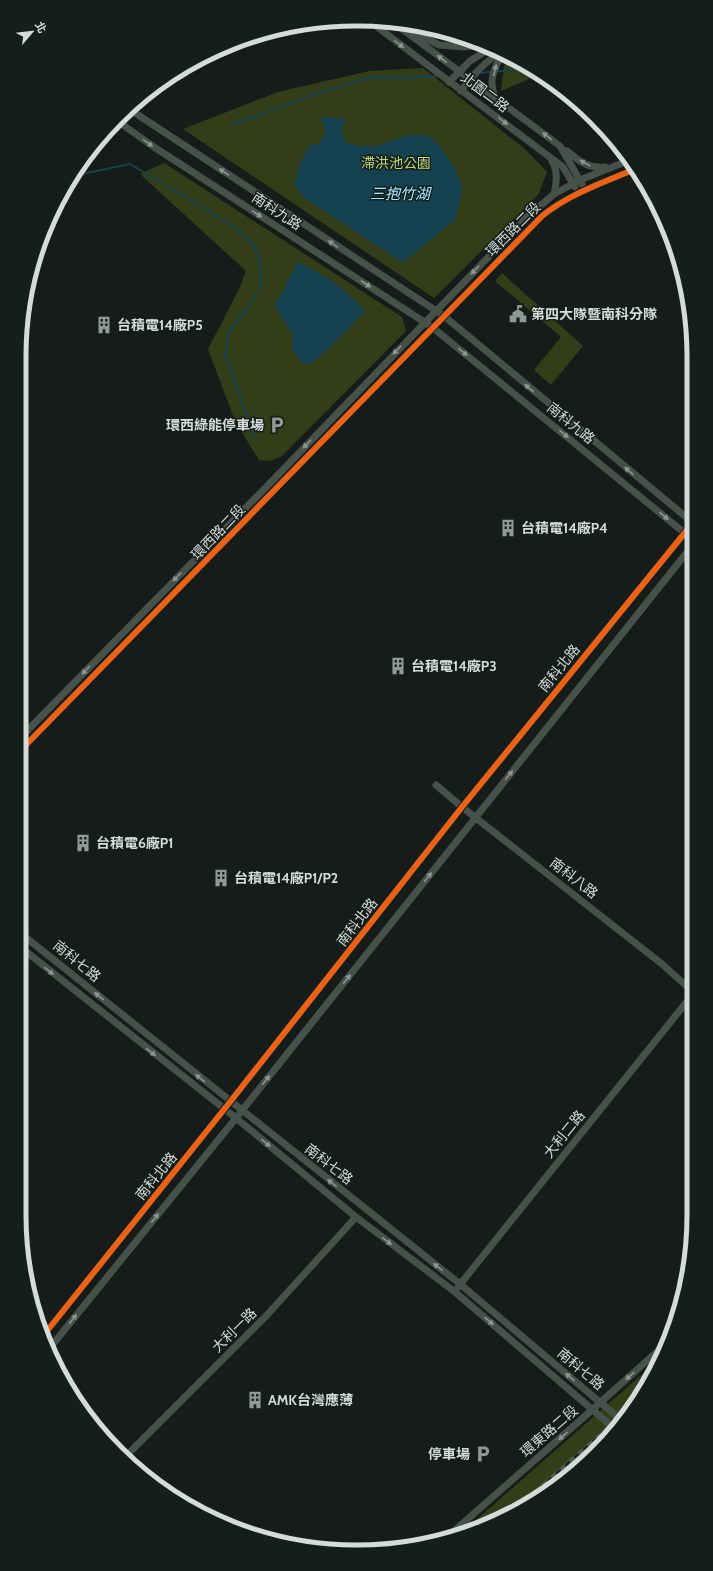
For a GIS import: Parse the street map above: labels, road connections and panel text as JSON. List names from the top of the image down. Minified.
{"streets":{"street":["北園二路","南科九路","環西路二段","南科北路","南科八路","南科七路","大利二路","大利一路","環東路二段"]},"crossings":[["北園二路","環西路二段"],["南科九路","環西路二段"],["南科九路","南科北路"],["南科北路","南科八路"],["南科北路","南科七路"],["南科七路","大利二路"],["南科七路","大利一路"],["南科七路","環東路二段"]],"one_way":["環東路二段"],"water":["三抱竹湖"],"parks":["滯洪池公園"],"places":{"public building":["第四大隊暨南科分隊"],"building":["台積電14廠P5","台積電14廠P4","台積電14廠P3","台積電6廠P1","台積電14廠P1/P2","AMK台灣應薄"],"parking":["環西綠能停車場","停車場"]},"north":"top right"}
